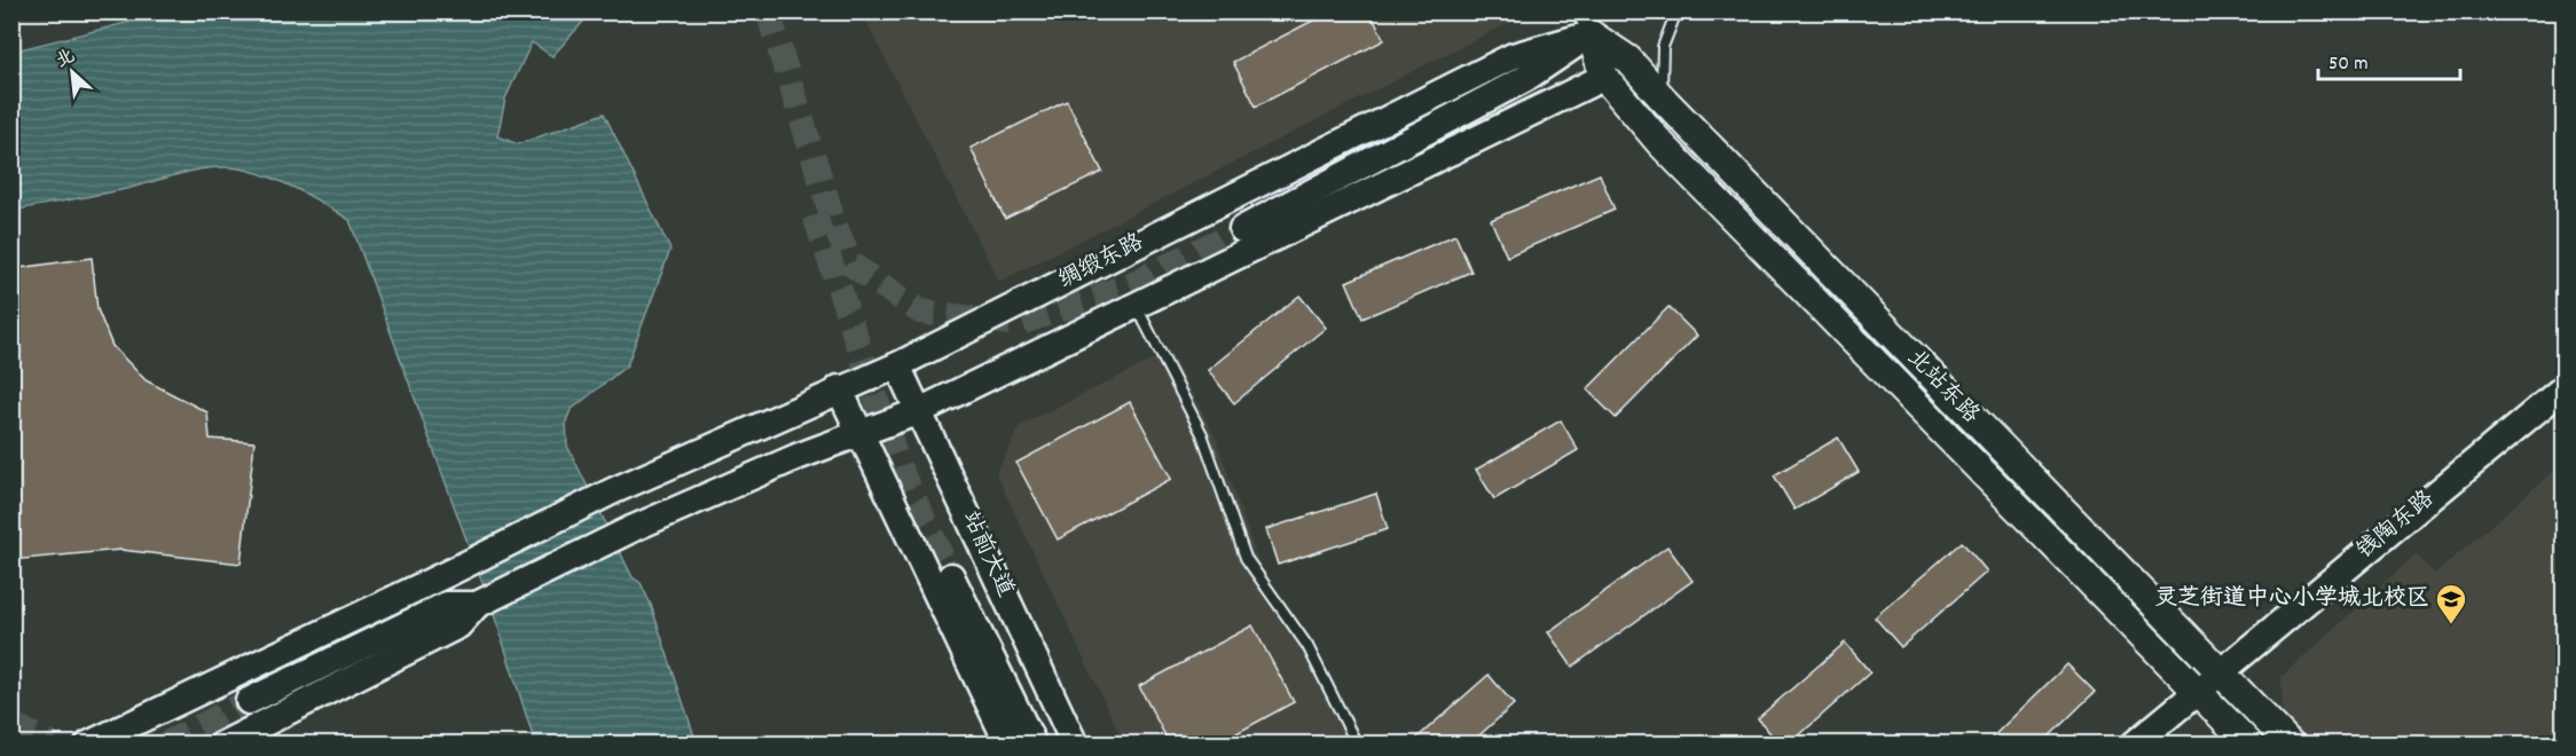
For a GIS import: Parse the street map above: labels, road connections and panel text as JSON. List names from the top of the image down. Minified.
{"streets":{"main road":["绸缎东路","北站东路","钱陶东路","站前大道"]},"crossings":[["绸缎东路","北站东路"],["绸缎东路","站前大道"],["北站东路","钱陶东路"]],"places":{"school or university":["灵芝街道中心小学城北校区"]},"scale_bar":"50 m","north":"top left"}
